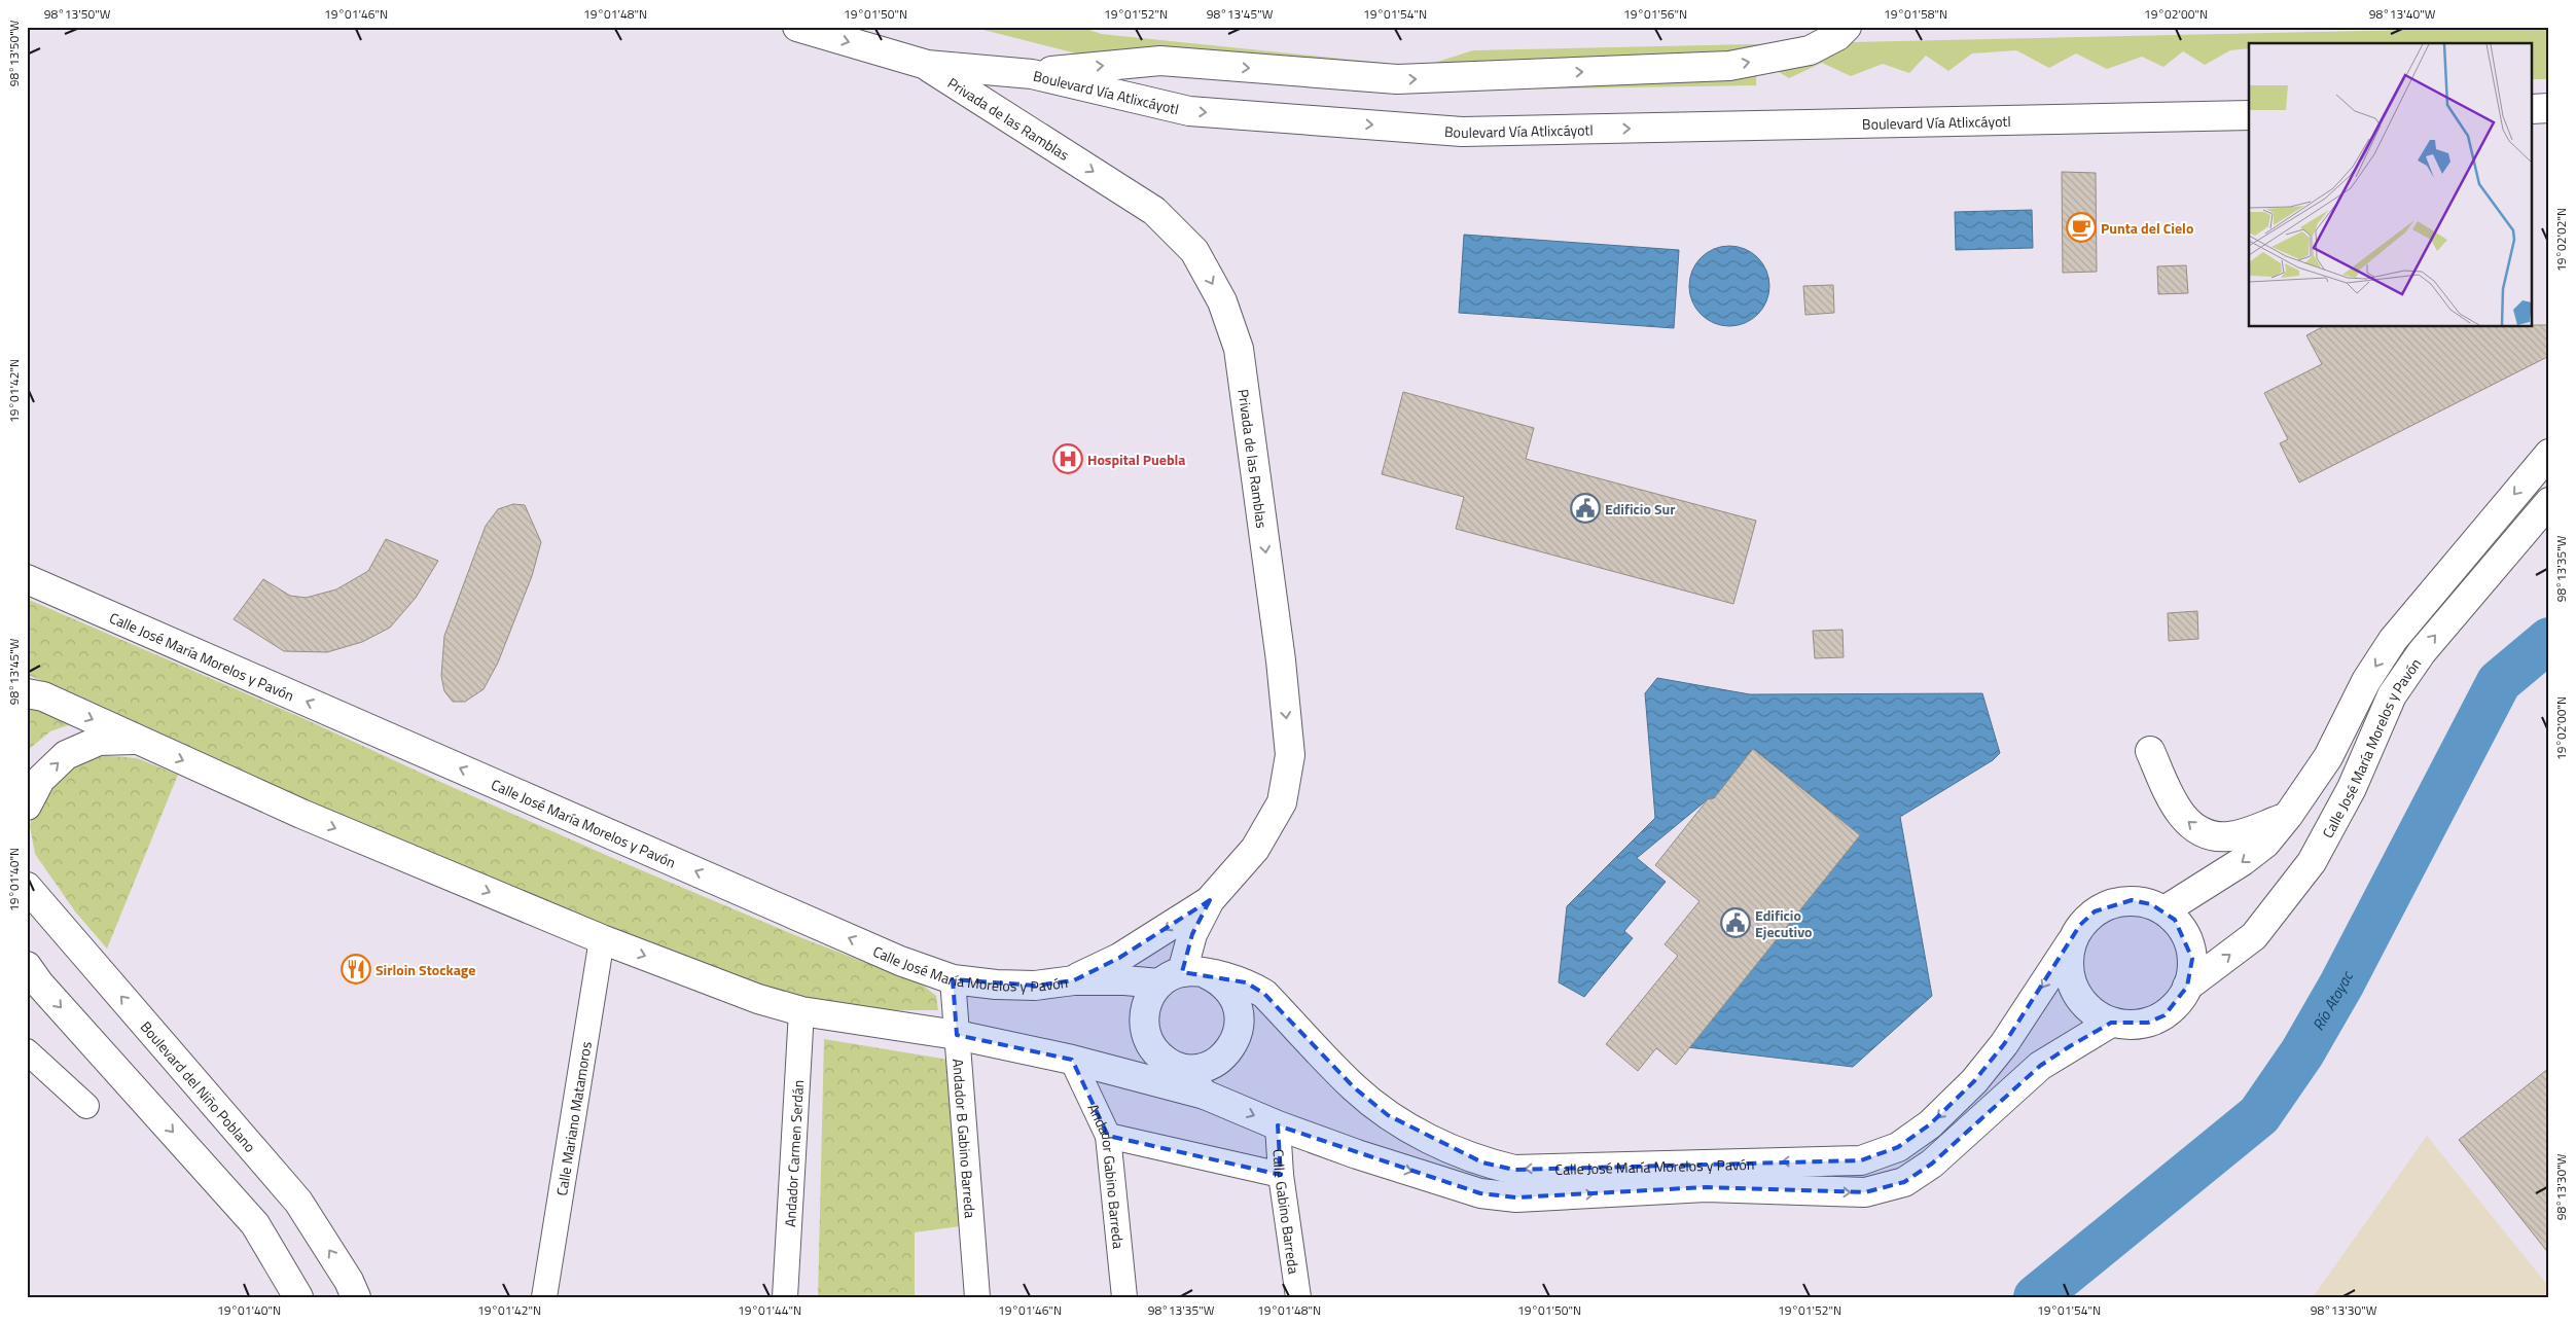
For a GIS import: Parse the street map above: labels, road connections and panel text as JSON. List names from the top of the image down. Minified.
{"streets":{"street":["Boulevard Vía Atlixcáyotl","Privada de las Ramblas","Calle José María Morelos y Pavón","Boulevard del Niño Poblano","Calle Mariano Matamoros","Andador B Gabino Barreda","Andador Carmen Serdán","Andador Gabino Barreda","Calle Gabino Barreda"]},"crossings":[["Boulevard Vía Atlixcáyotl","Privada de las Ramblas"],["Privada de las Ramblas","Calle José María Morelos y Pavón"],["Calle José María Morelos y Pavón","Andador B Gabino Barreda"],["Calle José María Morelos y Pavón","Calle Gabino Barreda"]],"one_way":["Privada de las Ramblas"],"water":["Río Atoyac"],"places":{"cafe":["Punta del Cielo"],"hospital":["Hospital Puebla"],"public building":["Edificio Sur","Edificio Ejecutivo"],"restaurant":["Sirloin Stockage"]},"coordinates":["98°13'50\"W","19°01'46\"N","19°01'48\"N","19°01'50\"N","19°01'52\"N","98°13'45\"W","19°01'54\"N","19°01'56\"N","19°01'58\"N","19°02'00\"N","98°13'40\"W","19°02'02\"N","19°01'42\"N","98°13'35\"W","19°01'40\"N","98°13'30\"W","19°01'44\"N"]}
